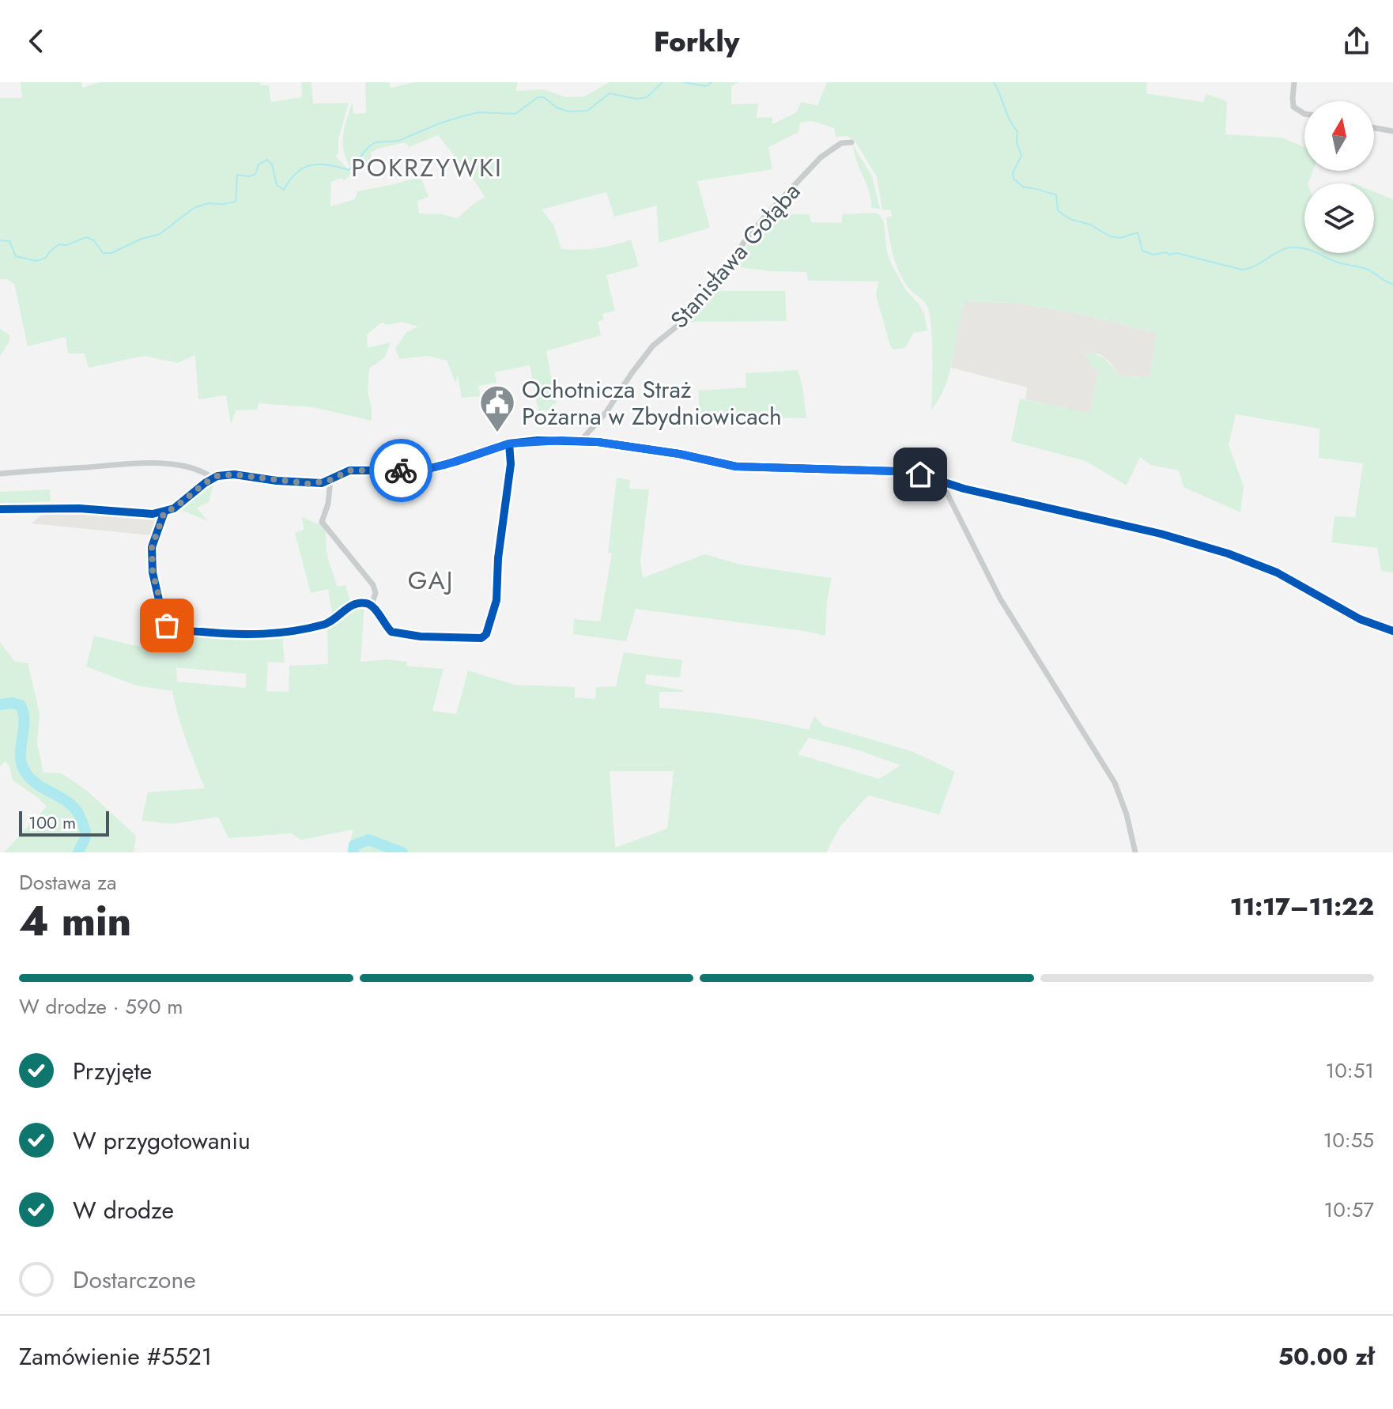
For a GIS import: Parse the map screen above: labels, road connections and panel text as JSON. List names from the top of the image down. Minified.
{"streets":{"street":["Stanisława Gołąba"]},"districts":["POKRZYWKI","GAJ"],"places":{"public building":["Ochotnicza Straż Pożarna w Zbydniowicach"]},"scale_bar":"100 m","north":"top","page":{"header":"Forkly","scale":"100 m","heading":["4 min","Dostawa za","11:17–11:22"],"panel":["Zamówienie #5521","50.00 zł"],"bar":"W drodze · 590 m","list":[["Przyjęte","10:51"],["W przygotowaniu","10:55"],["W drodze","10:57"],"Dostarczone"]}}
